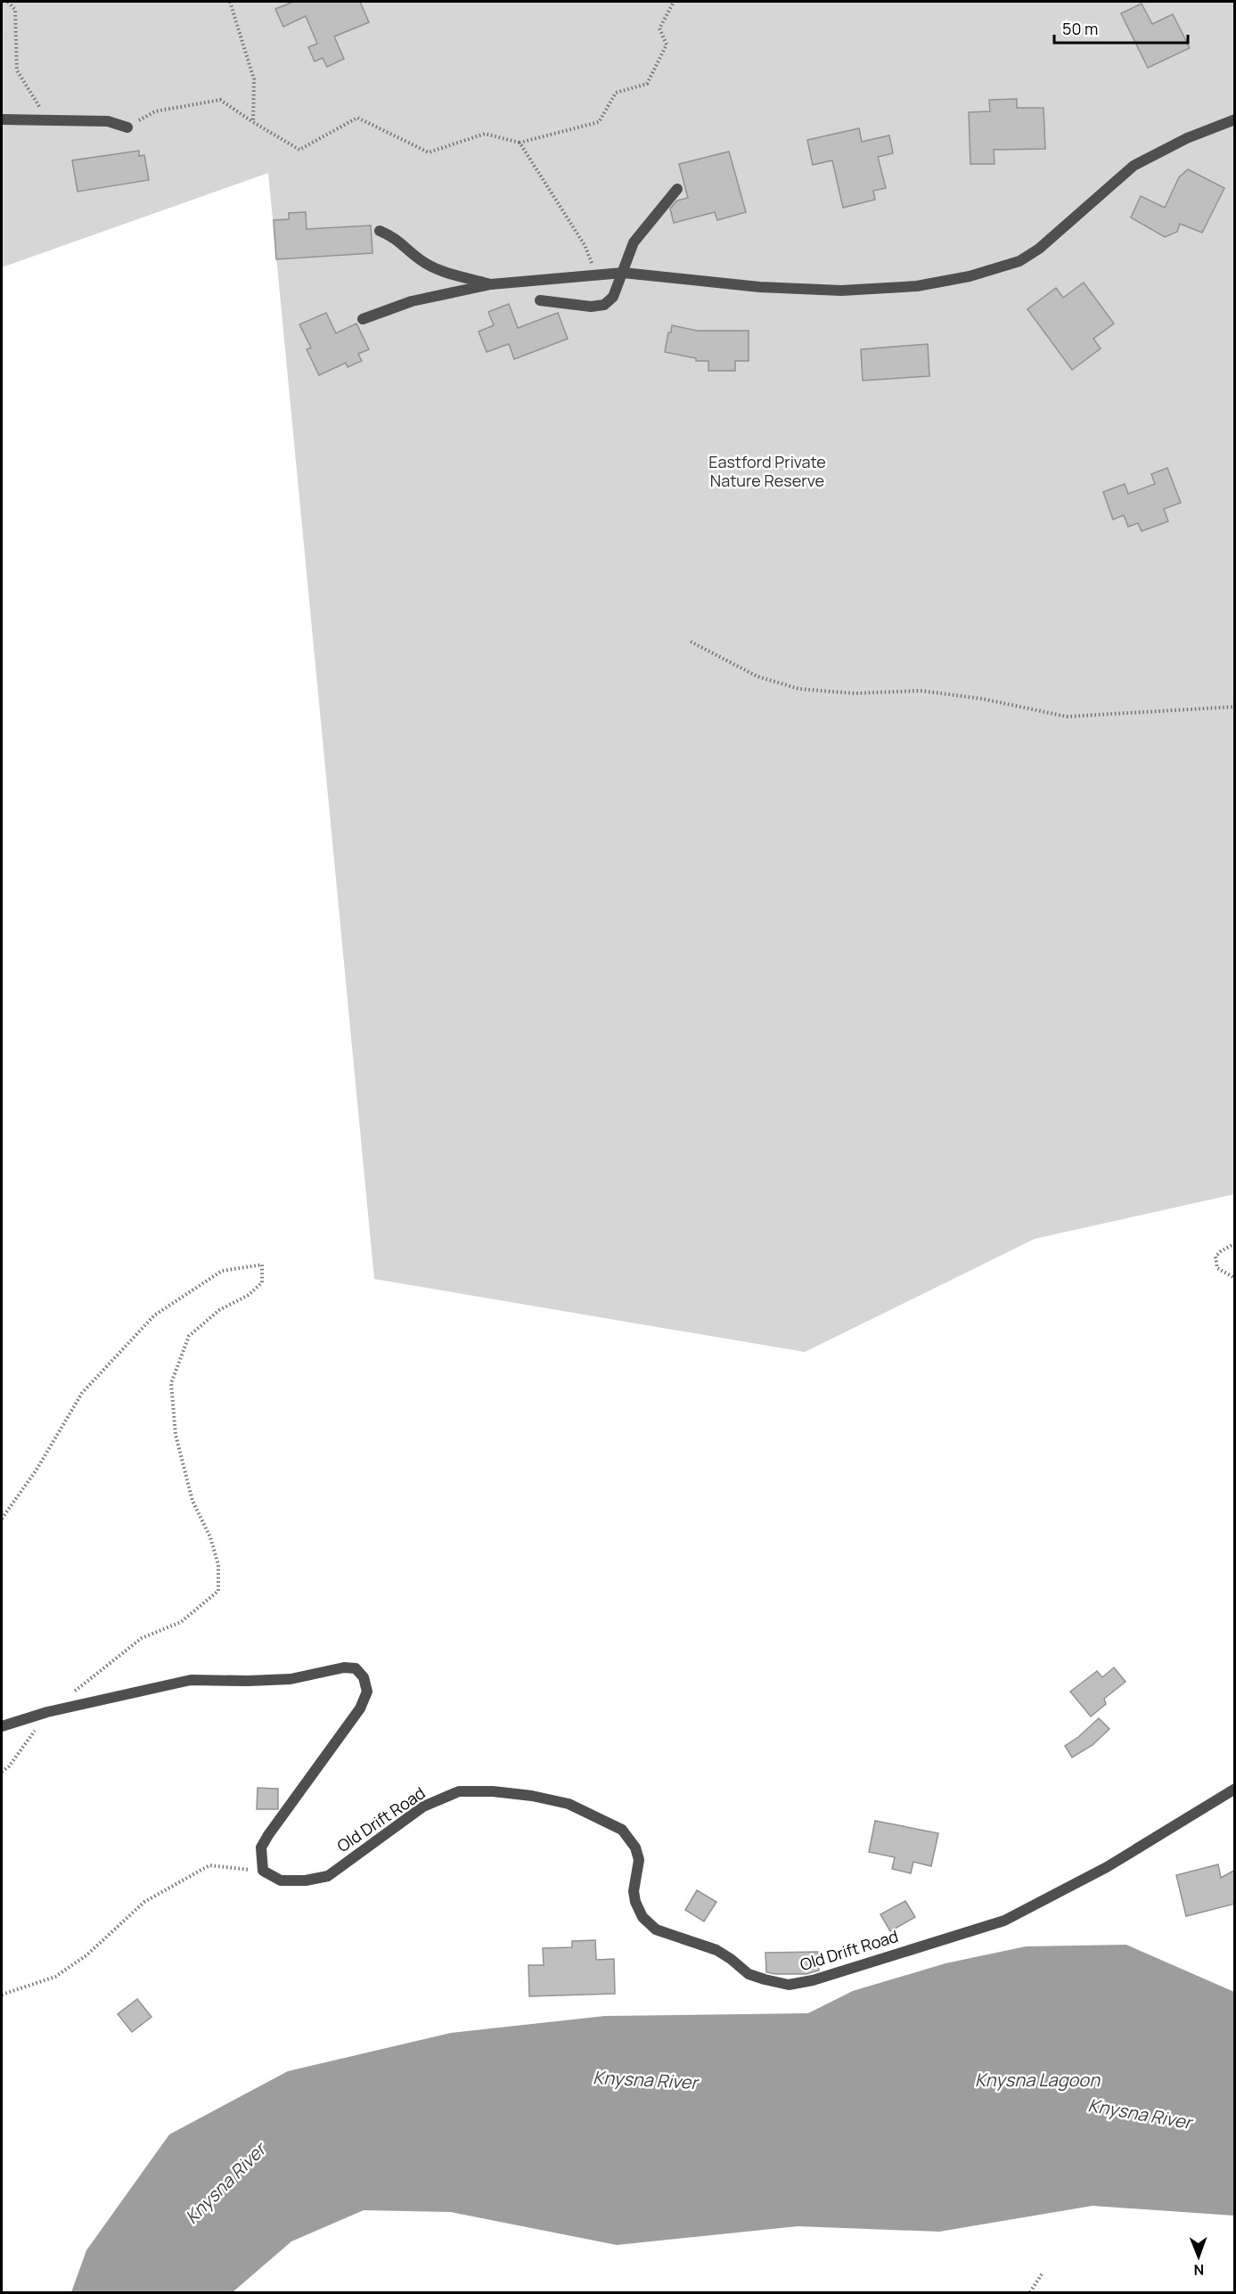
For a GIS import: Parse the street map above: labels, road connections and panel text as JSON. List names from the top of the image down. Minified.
{"streets":{"street":["Old Drift Road"]},"water":["Knysna River","Knysna Lagoon"],"parks":["Eastford Private Nature Reserve"],"scale_bar":"50 m","north":"bottom"}
